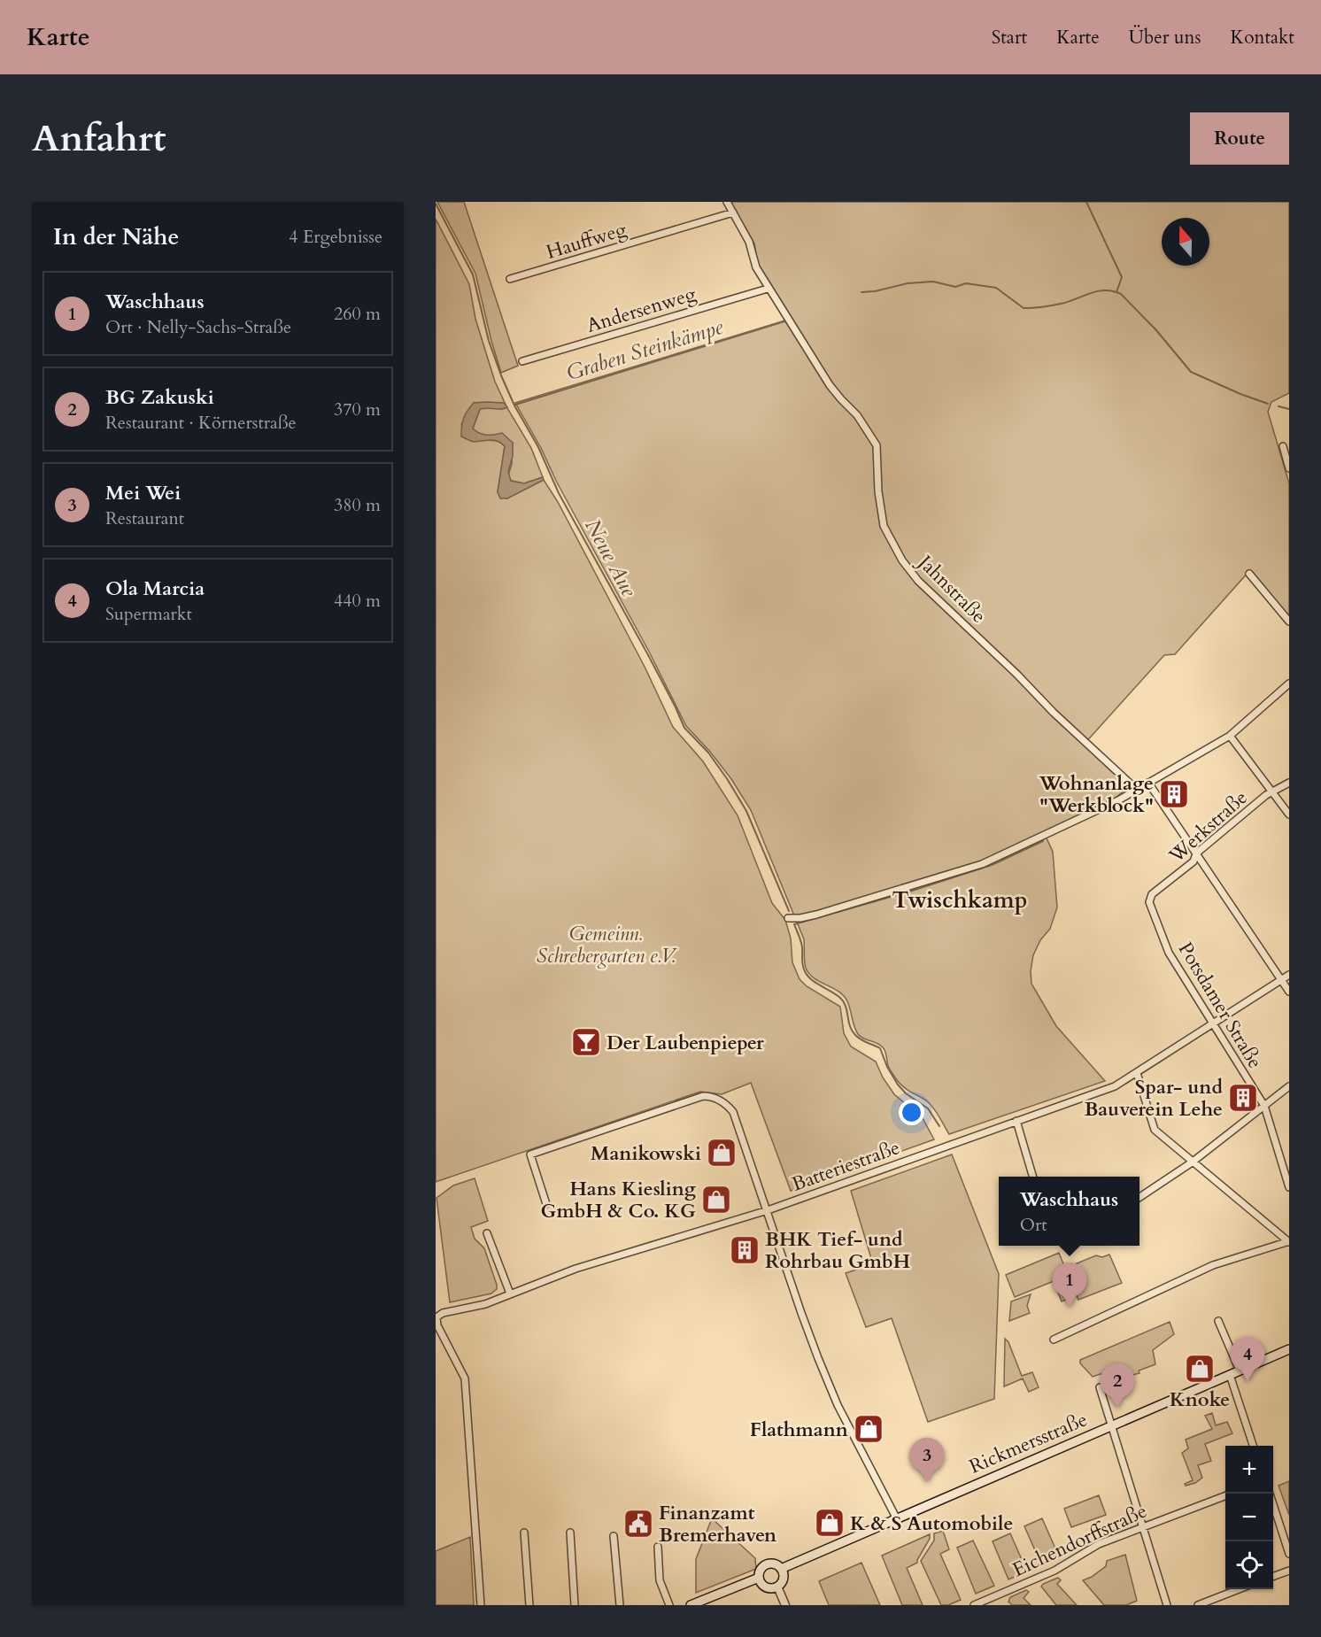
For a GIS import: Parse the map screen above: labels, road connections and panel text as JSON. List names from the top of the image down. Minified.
{"streets":{"main road":["Rickmersstraße"],"street":["Hauffweg","Andersenweg","Jahnstraße","Werkstraße","Potsdamer Straße","Batteriestraße","Eichendorffstraße"]},"crossings":[["Hauffweg","Jahnstraße"],["Andersenweg","Jahnstraße"],["Werkstraße","Potsdamer Straße"],["Potsdamer Straße","Batteriestraße"]],"districts":["Twischkamp"],"water":["Graben Steinkämpe","Neue Aue"],"parks":["Gemeinn. Schrebergarten e.V."],"places":{"building":["Wohnanlage \"Werkblock\"","Spar- und Bauverein Lehe","BHK Tief- und Rohrbau GmbH"],"bar":["Der Laubenpieper"],"shop":["Manikowski","Hans Kiesling GmbH & Co. KG","Knoke","Flathmann","K & S Automobile"],"public building":["Finanzamt Bremerhaven"]},"north":"top","page":{"header":"Karte","nav":["Start","Karte","Über uns","Kontakt"],"buttons":"Route","title":"Anfahrt","heading":["In der Nähe","4 Ergebnisse"],"list":[{"mark":"1","name":"Waschhaus","note":"Ort · Nelly-Sachs-Straße","value":"260 m"},{"mark":"2","name":"BG Zakuski","note":"Restaurant · Körnerstraße","value":"370 m"},{"mark":"3","name":"Mei Wei","note":"Restaurant","value":"380 m"},{"mark":"4","name":"Ola Marcia","note":"Supermarkt","value":"440 m"}],"popup":["Waschhaus","Ort"],"pins":["1","4","2","3"],"map_buttons":["+","−"]}}
